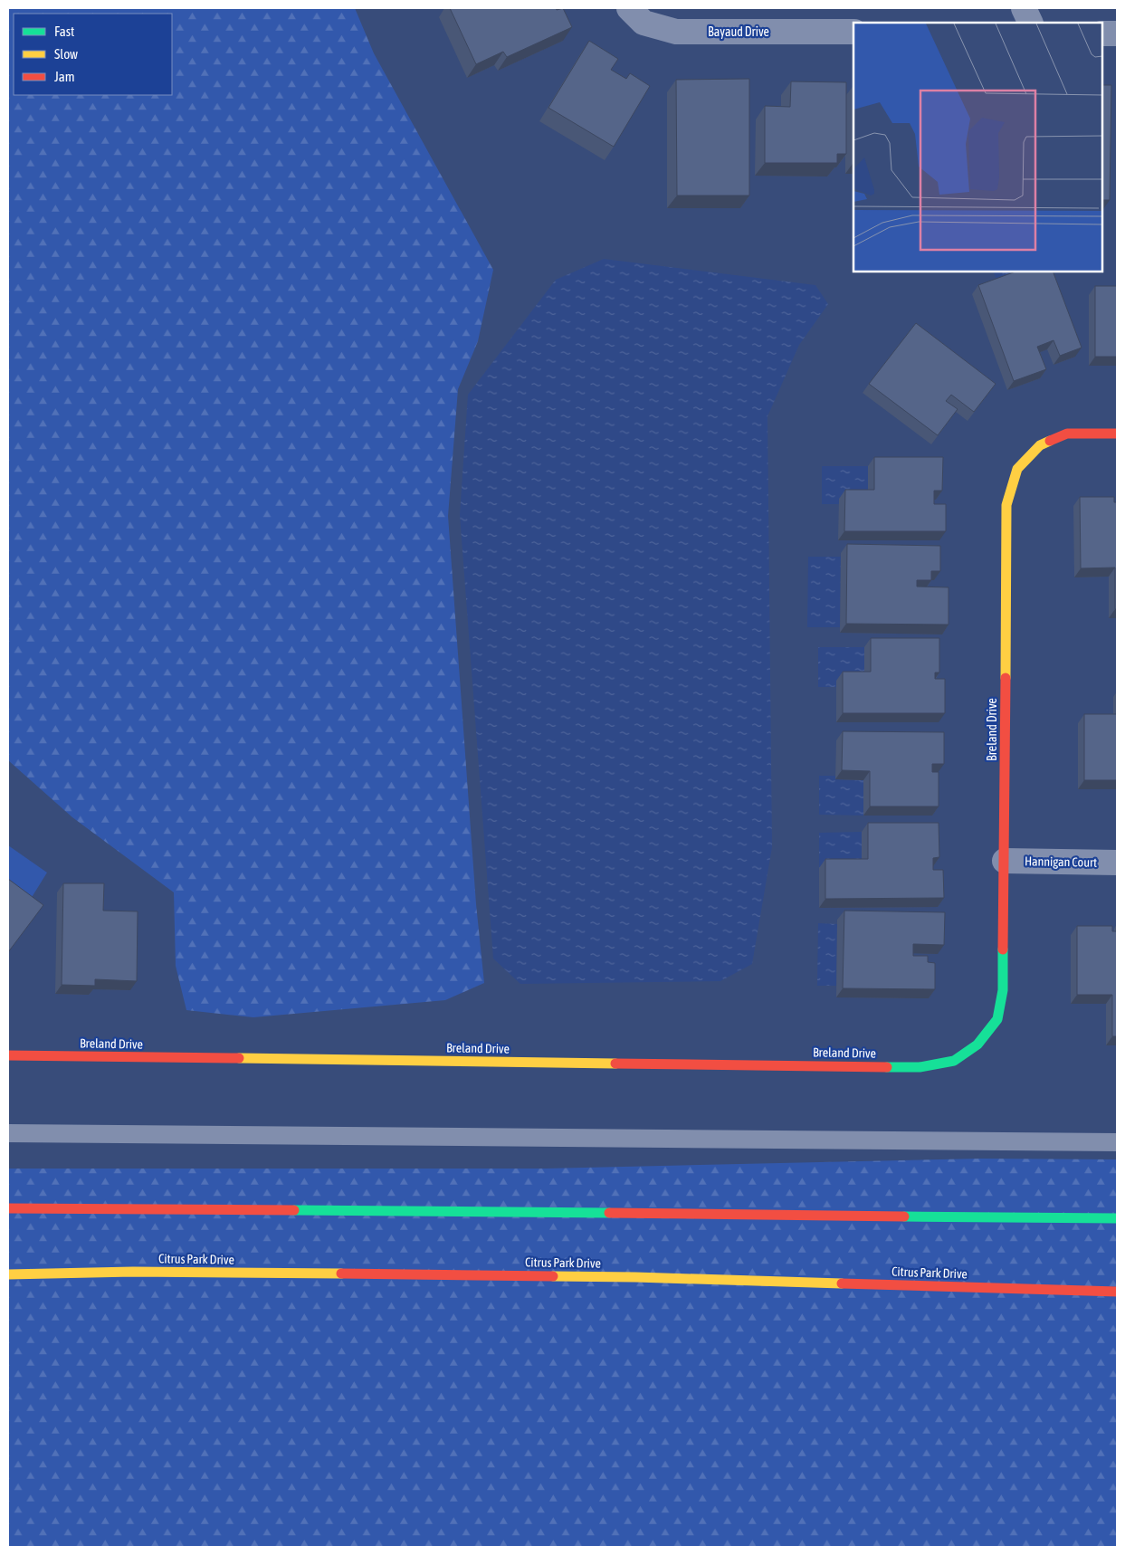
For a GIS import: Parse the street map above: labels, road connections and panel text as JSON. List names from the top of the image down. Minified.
{"streets":{"street":["Bayaud Drive","Breland Drive","Hannigan Court","Citrus Park Drive"]},"crossings":[["Breland Drive","Hannigan Court"]],"legend":["Fast","Slow","Jam"]}
